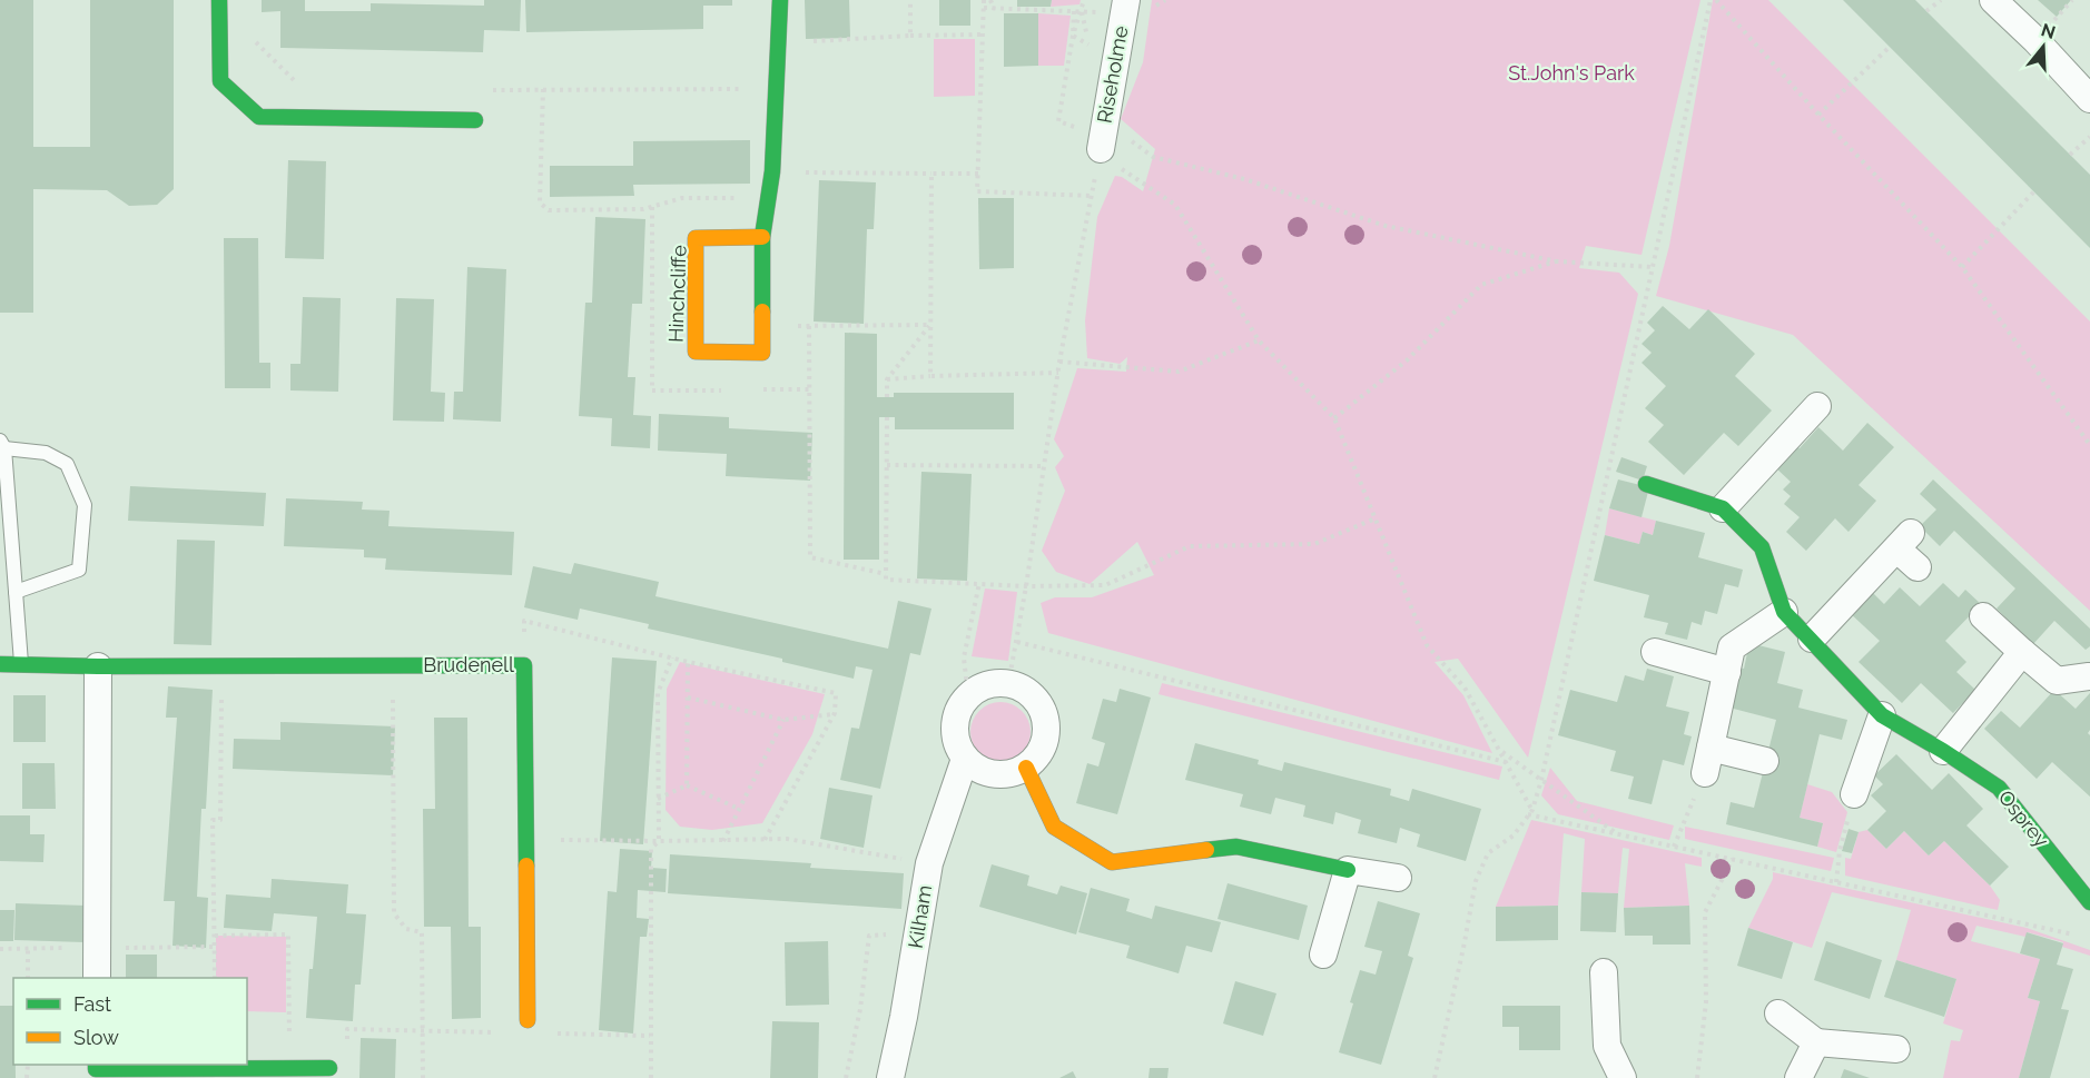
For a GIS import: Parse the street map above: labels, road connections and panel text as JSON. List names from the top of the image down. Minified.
{"streets":{"street":["Riseholme","Hinchcliffe","Brudenell","Osprey","Kilham"]},"parks":["St.John's Park"],"legend":["Fast","Slow"],"north":"top"}
